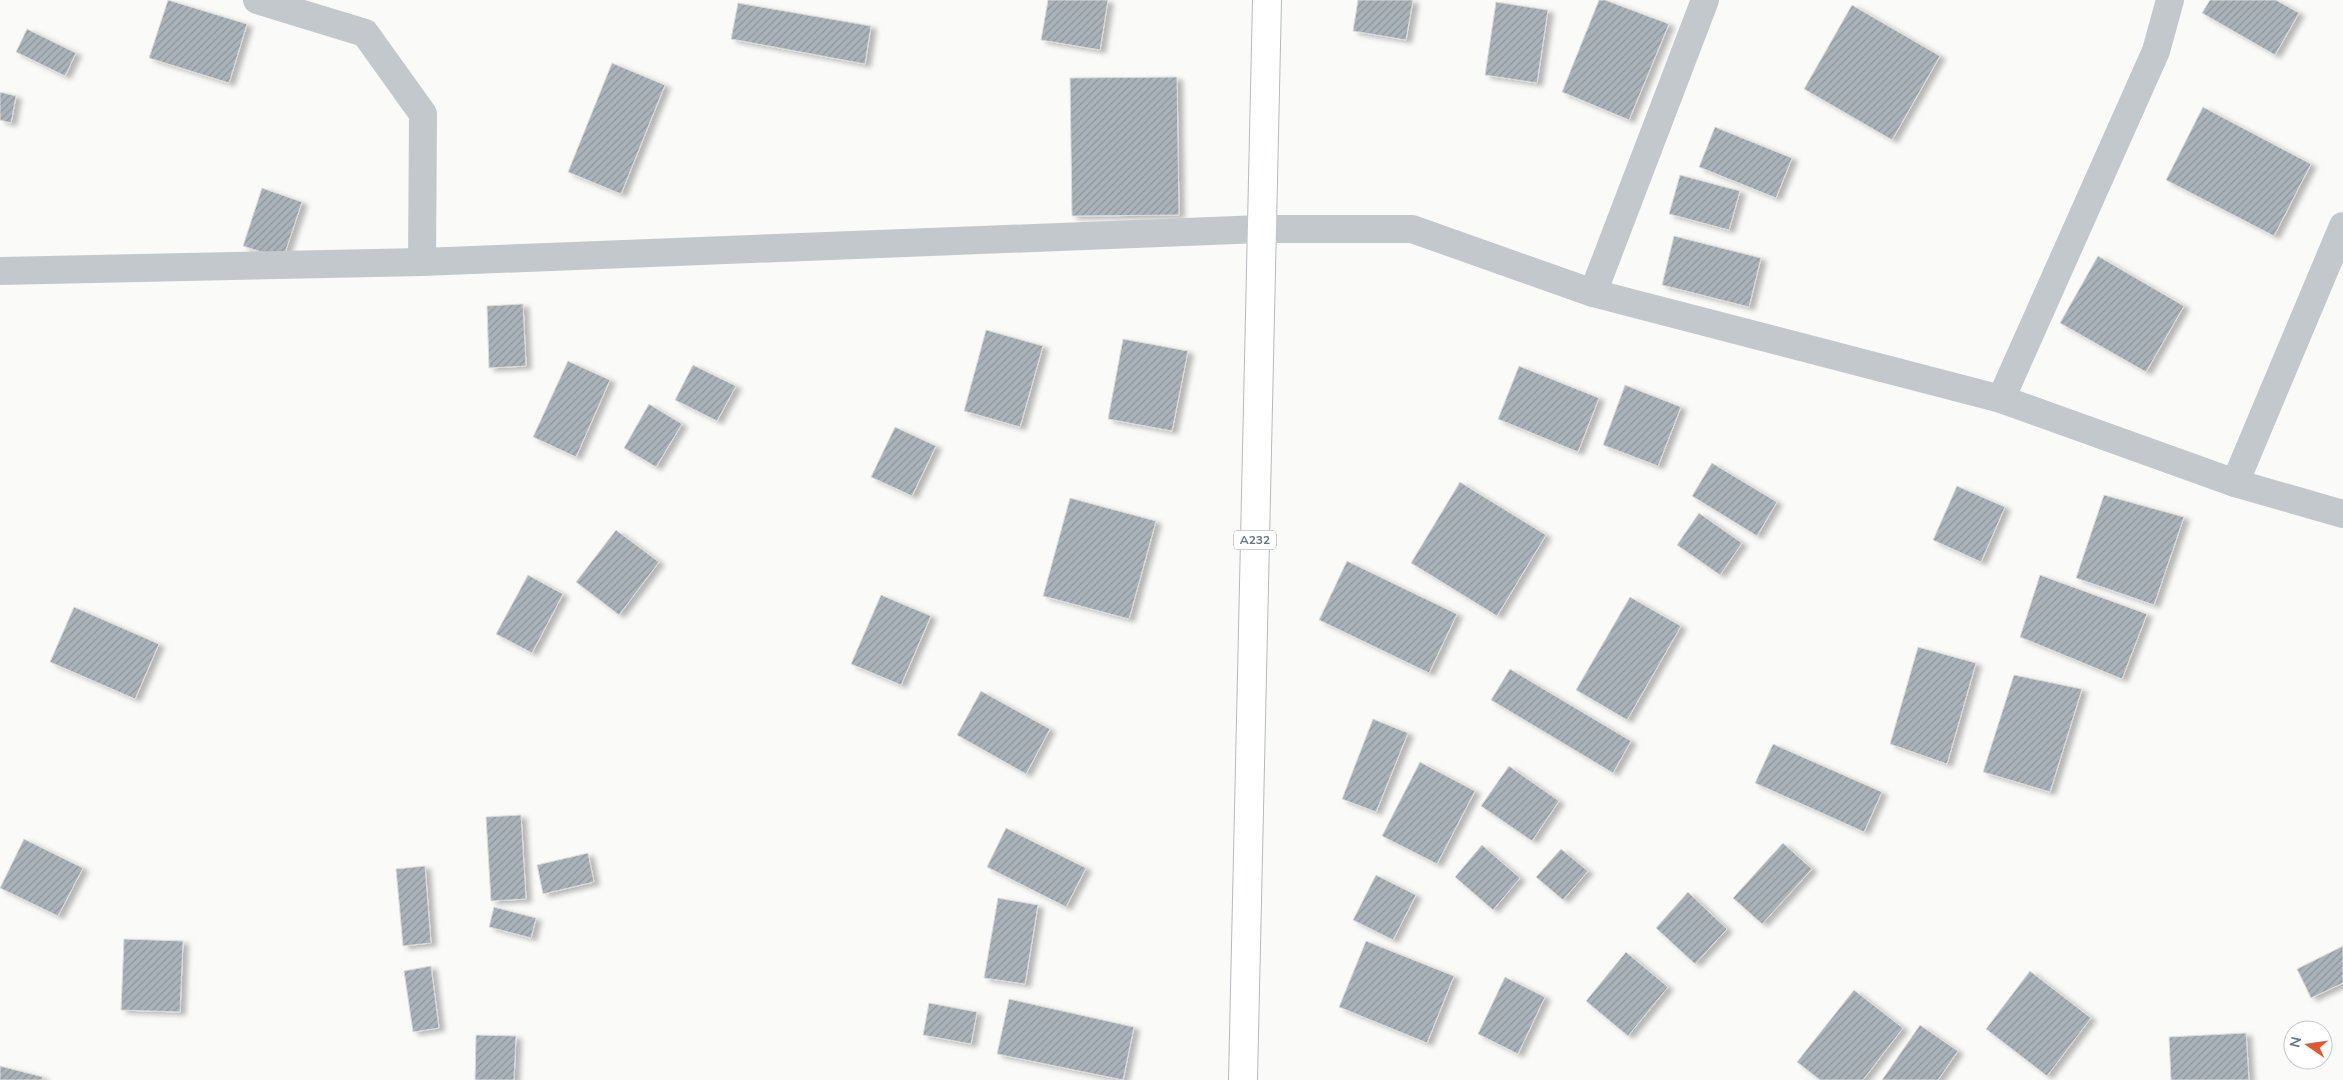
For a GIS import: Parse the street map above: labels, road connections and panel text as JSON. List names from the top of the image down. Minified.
{"streets":{"main road":["A232"]},"north":"left"}
